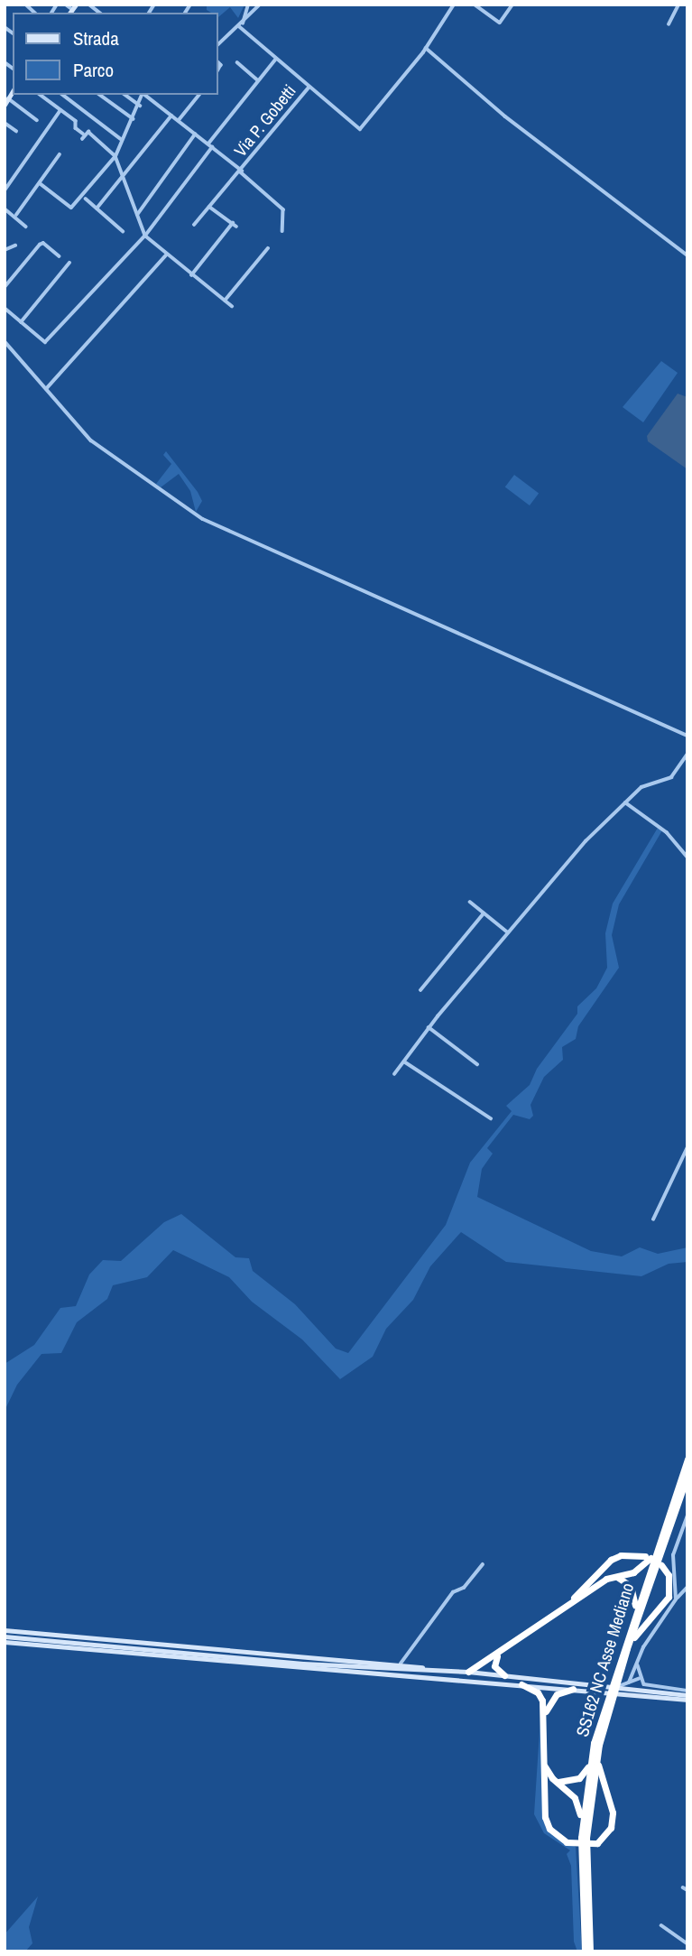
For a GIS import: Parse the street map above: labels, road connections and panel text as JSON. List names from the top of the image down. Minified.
{"streets":{"highway":["SS162 NC Asse Mediano"],"street":["Via P. Gobetti"]},"legend":["Strada","Parco"]}
